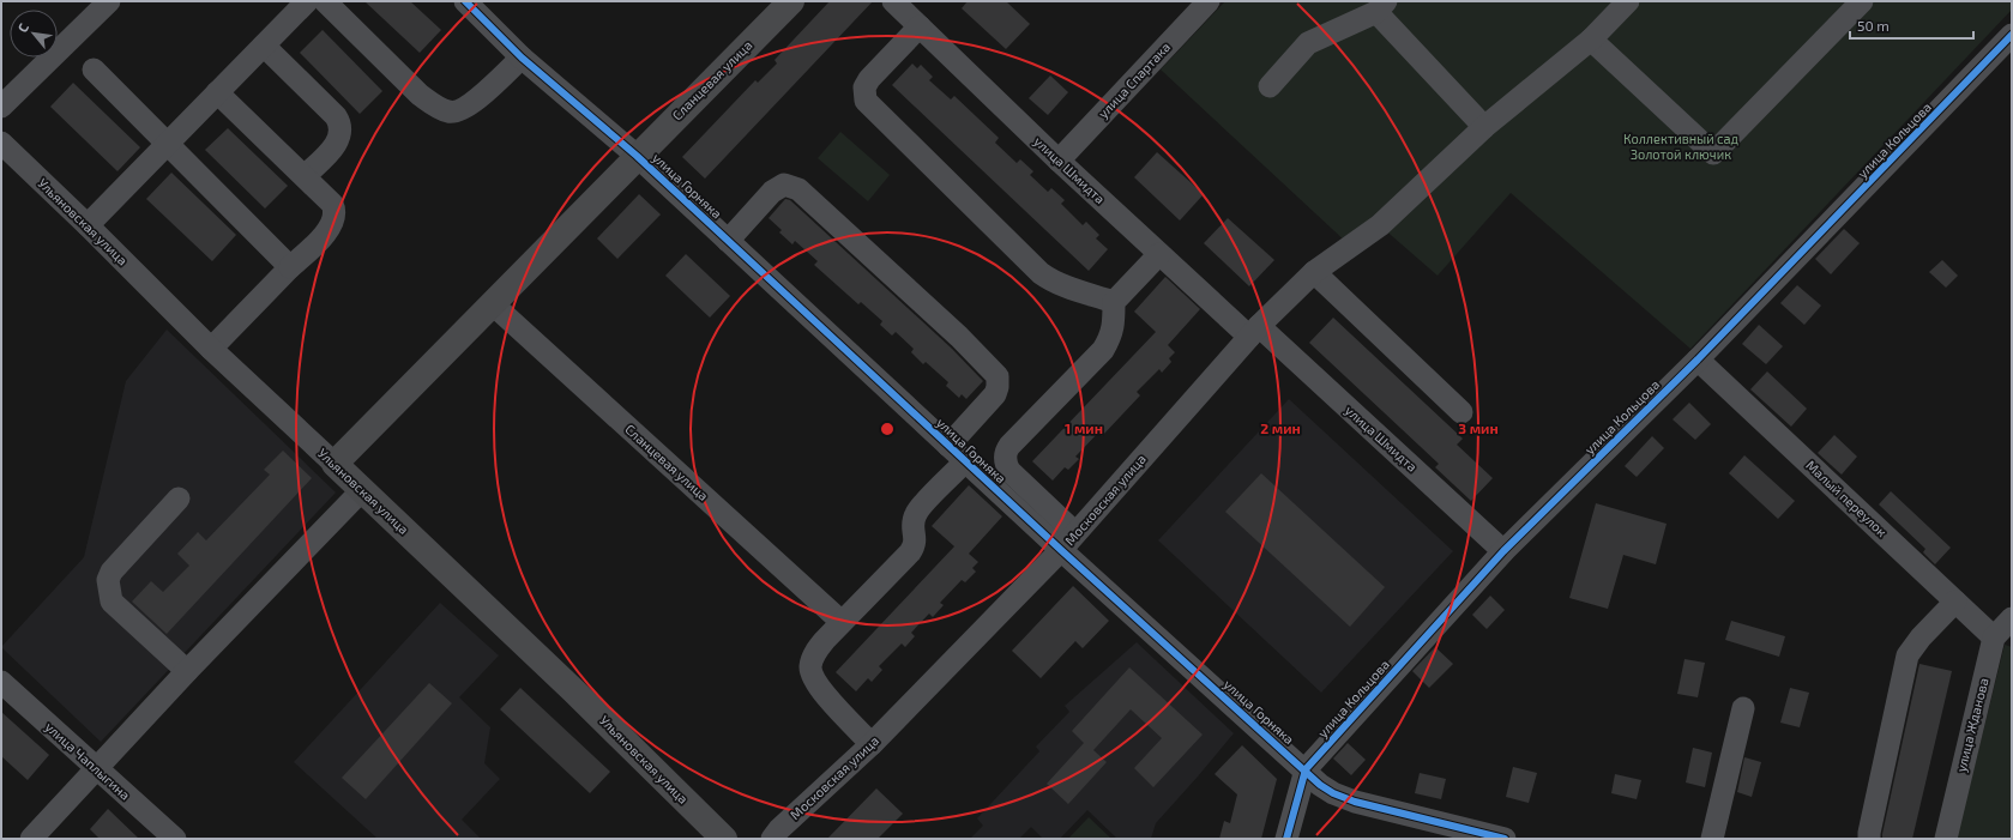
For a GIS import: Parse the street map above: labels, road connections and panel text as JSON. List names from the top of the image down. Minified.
{"streets":{"main road":["Сланцевая улица","Ульяновская улица"],"street":["улица Спартака","улица Кольцова","улица Шмидта","улица Горняка","Малый переулок","Московская улица","улица Жданова","улица Чаплыгина"]},"crossings":[["Сланцевая улица","улица Горняка"],["Сланцевая улица","Ульяновская улица"],["улица Спартака","улица Шмидта"],["улица Кольцова","улица Шмидта"],["улица Кольцова","улица Горняка"],["улица Кольцова","Малый переулок"],["улица Шмидта","Московская улица"],["улица Горняка","Московская улица"],["Малый переулок","улица Жданова"]],"parks":["Коллективный сад Золотой ключик"],"scale_bar":"50 m","north":"top left","rings":["1 мин","2 мин","3 мин"]}
